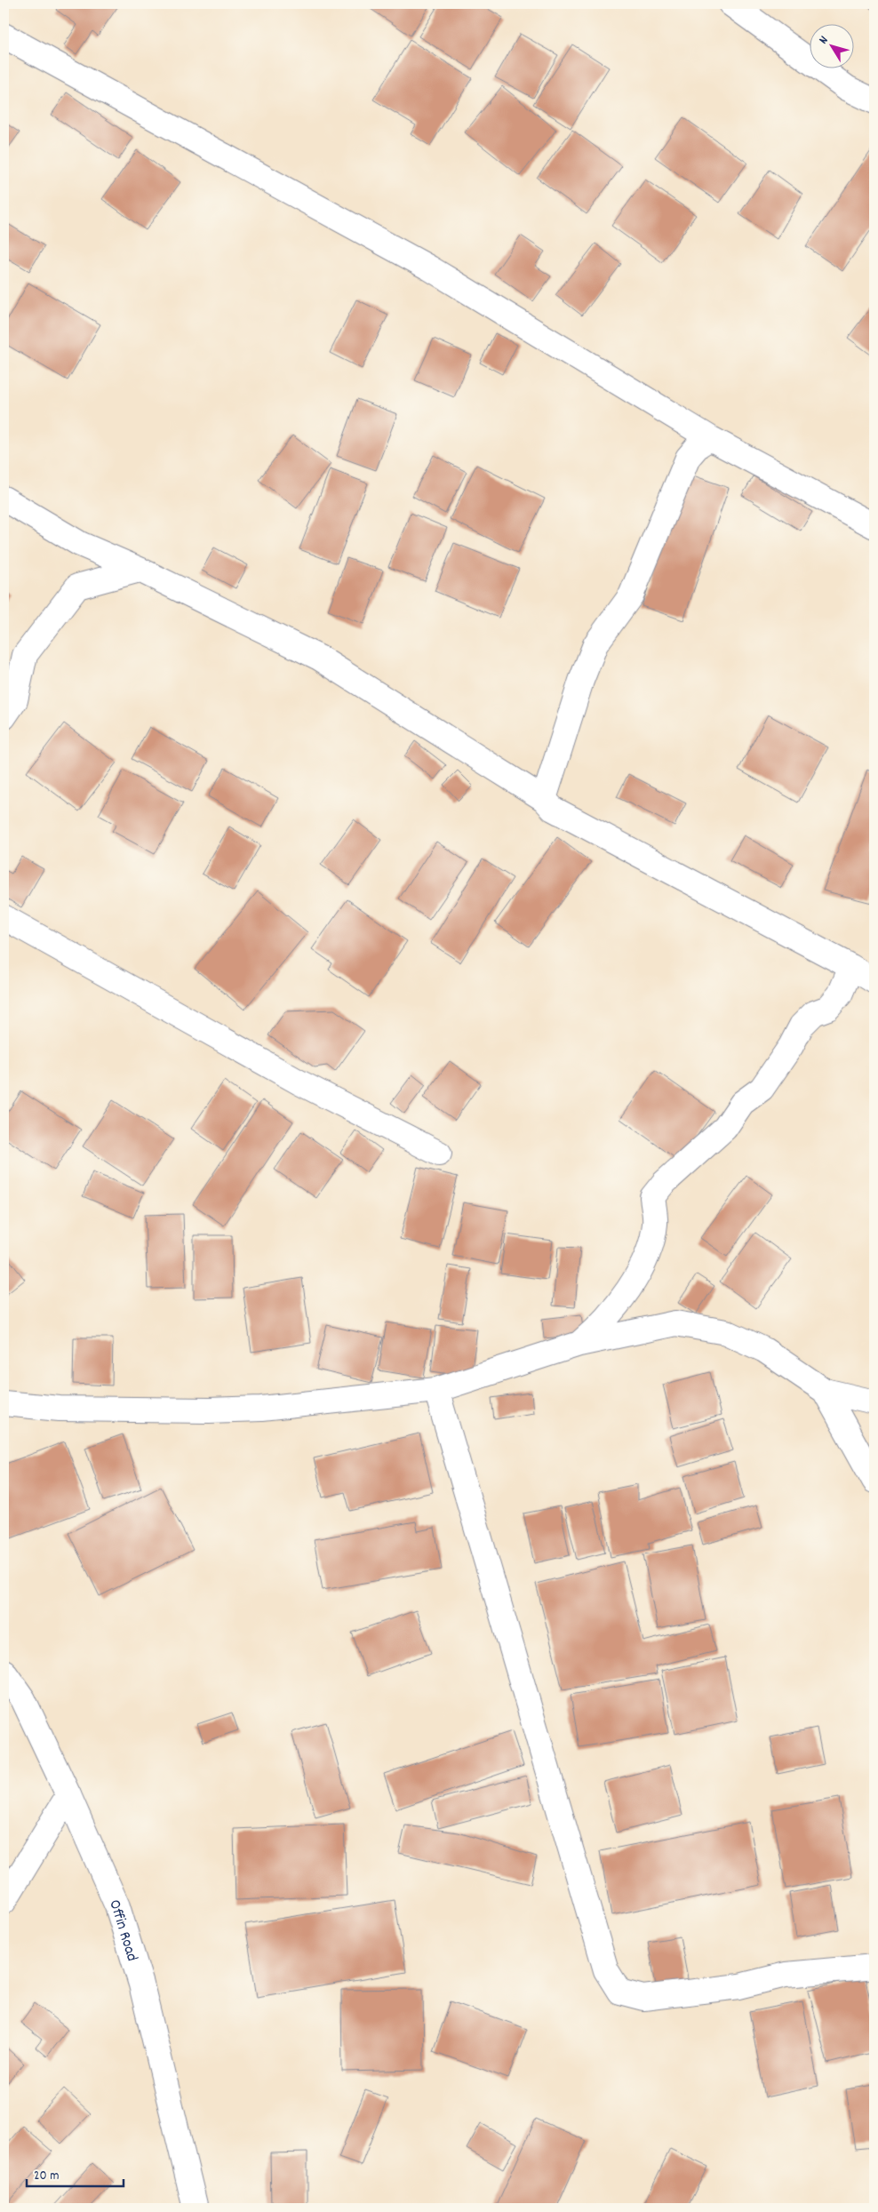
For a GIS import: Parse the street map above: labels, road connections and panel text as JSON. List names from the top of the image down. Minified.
{"streets":{"street":["Offin Road"]},"scale_bar":"20 m","north":"top left"}
